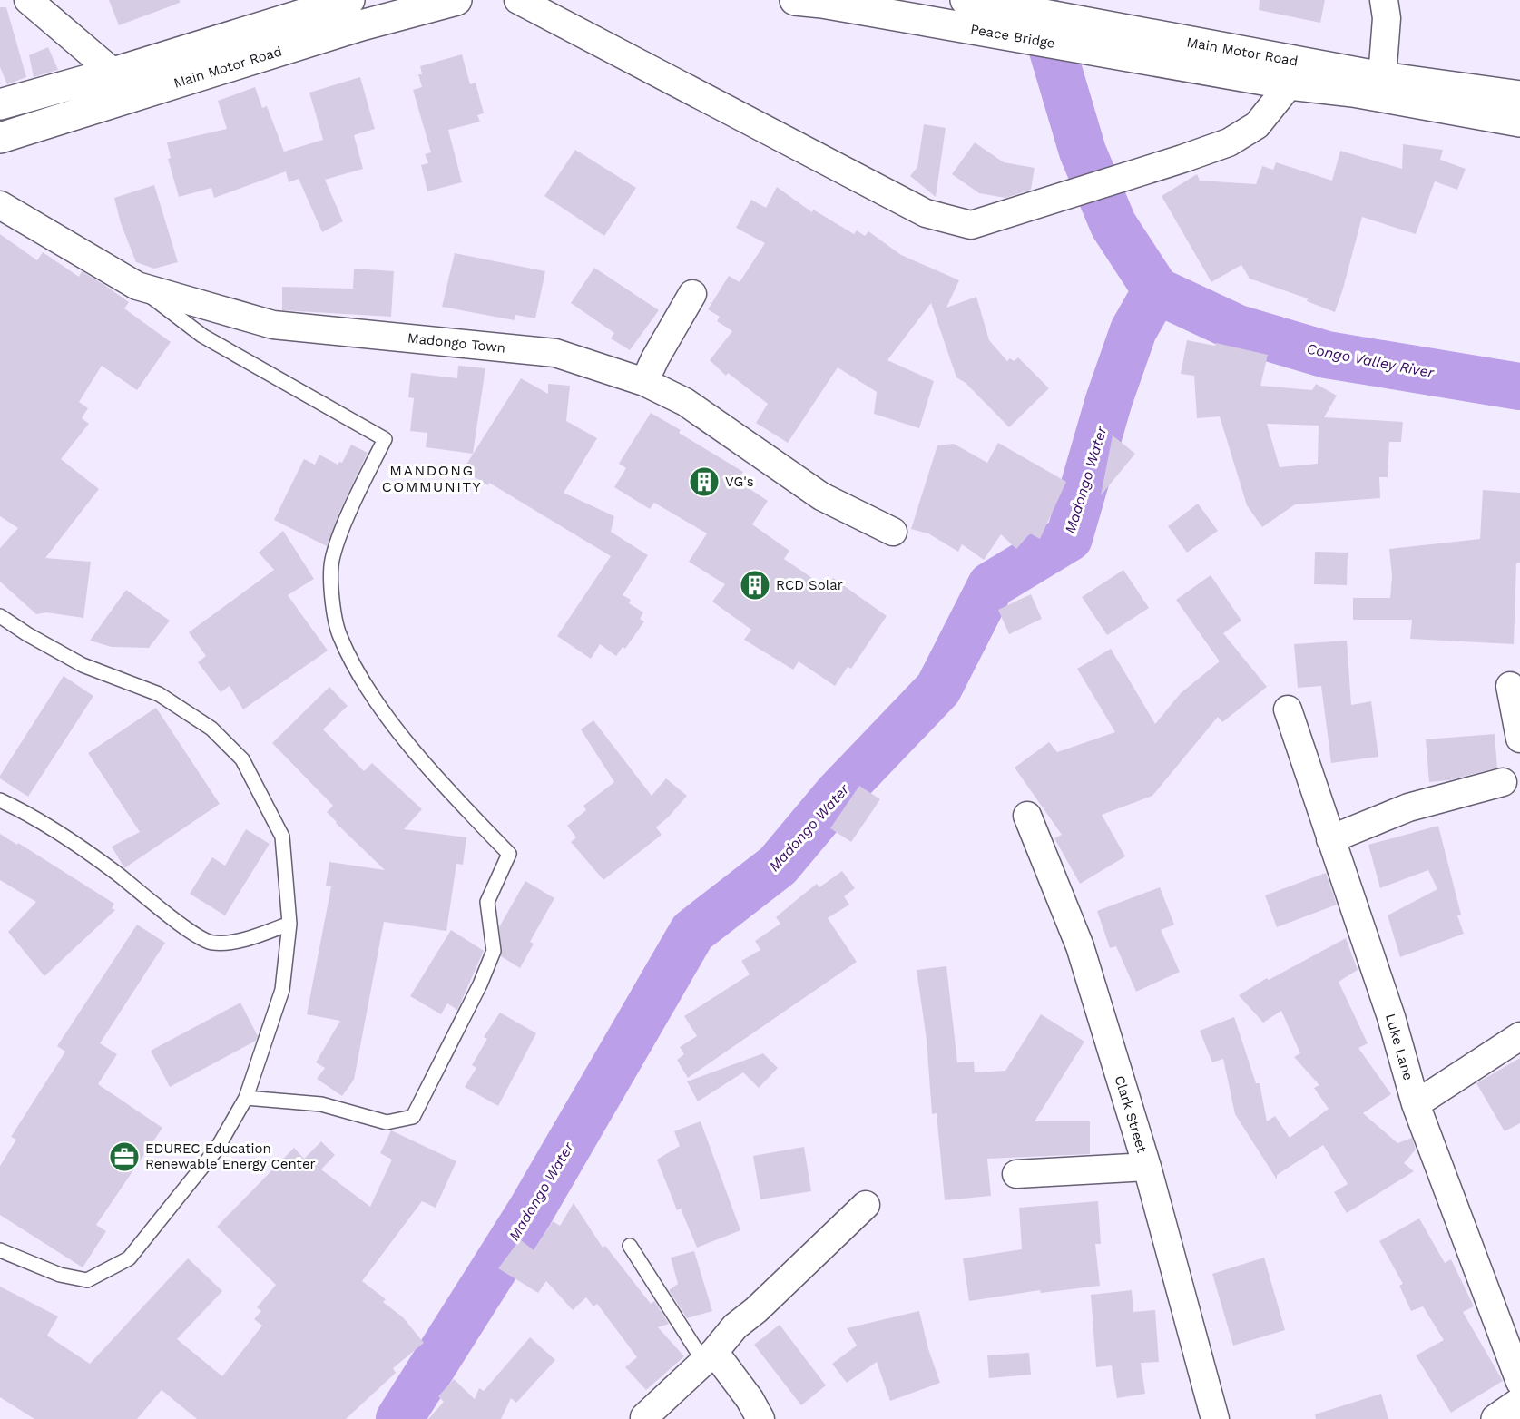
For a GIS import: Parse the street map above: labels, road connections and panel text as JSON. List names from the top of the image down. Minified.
{"streets":{"main road":["Peace Bridge","Main Motor Road"],"street":["Madongo Town","Luke Lane","Clark Street"]},"crossings":[["Peace Bridge","Main Motor Road"]],"districts":["MANDONG COMMUNITY"],"water":["Congo Valley River","Madongo Water"],"places":{"building":["VG's","RCD Solar"],"office":["EDUREC Education Renewable Energy Center"]}}
